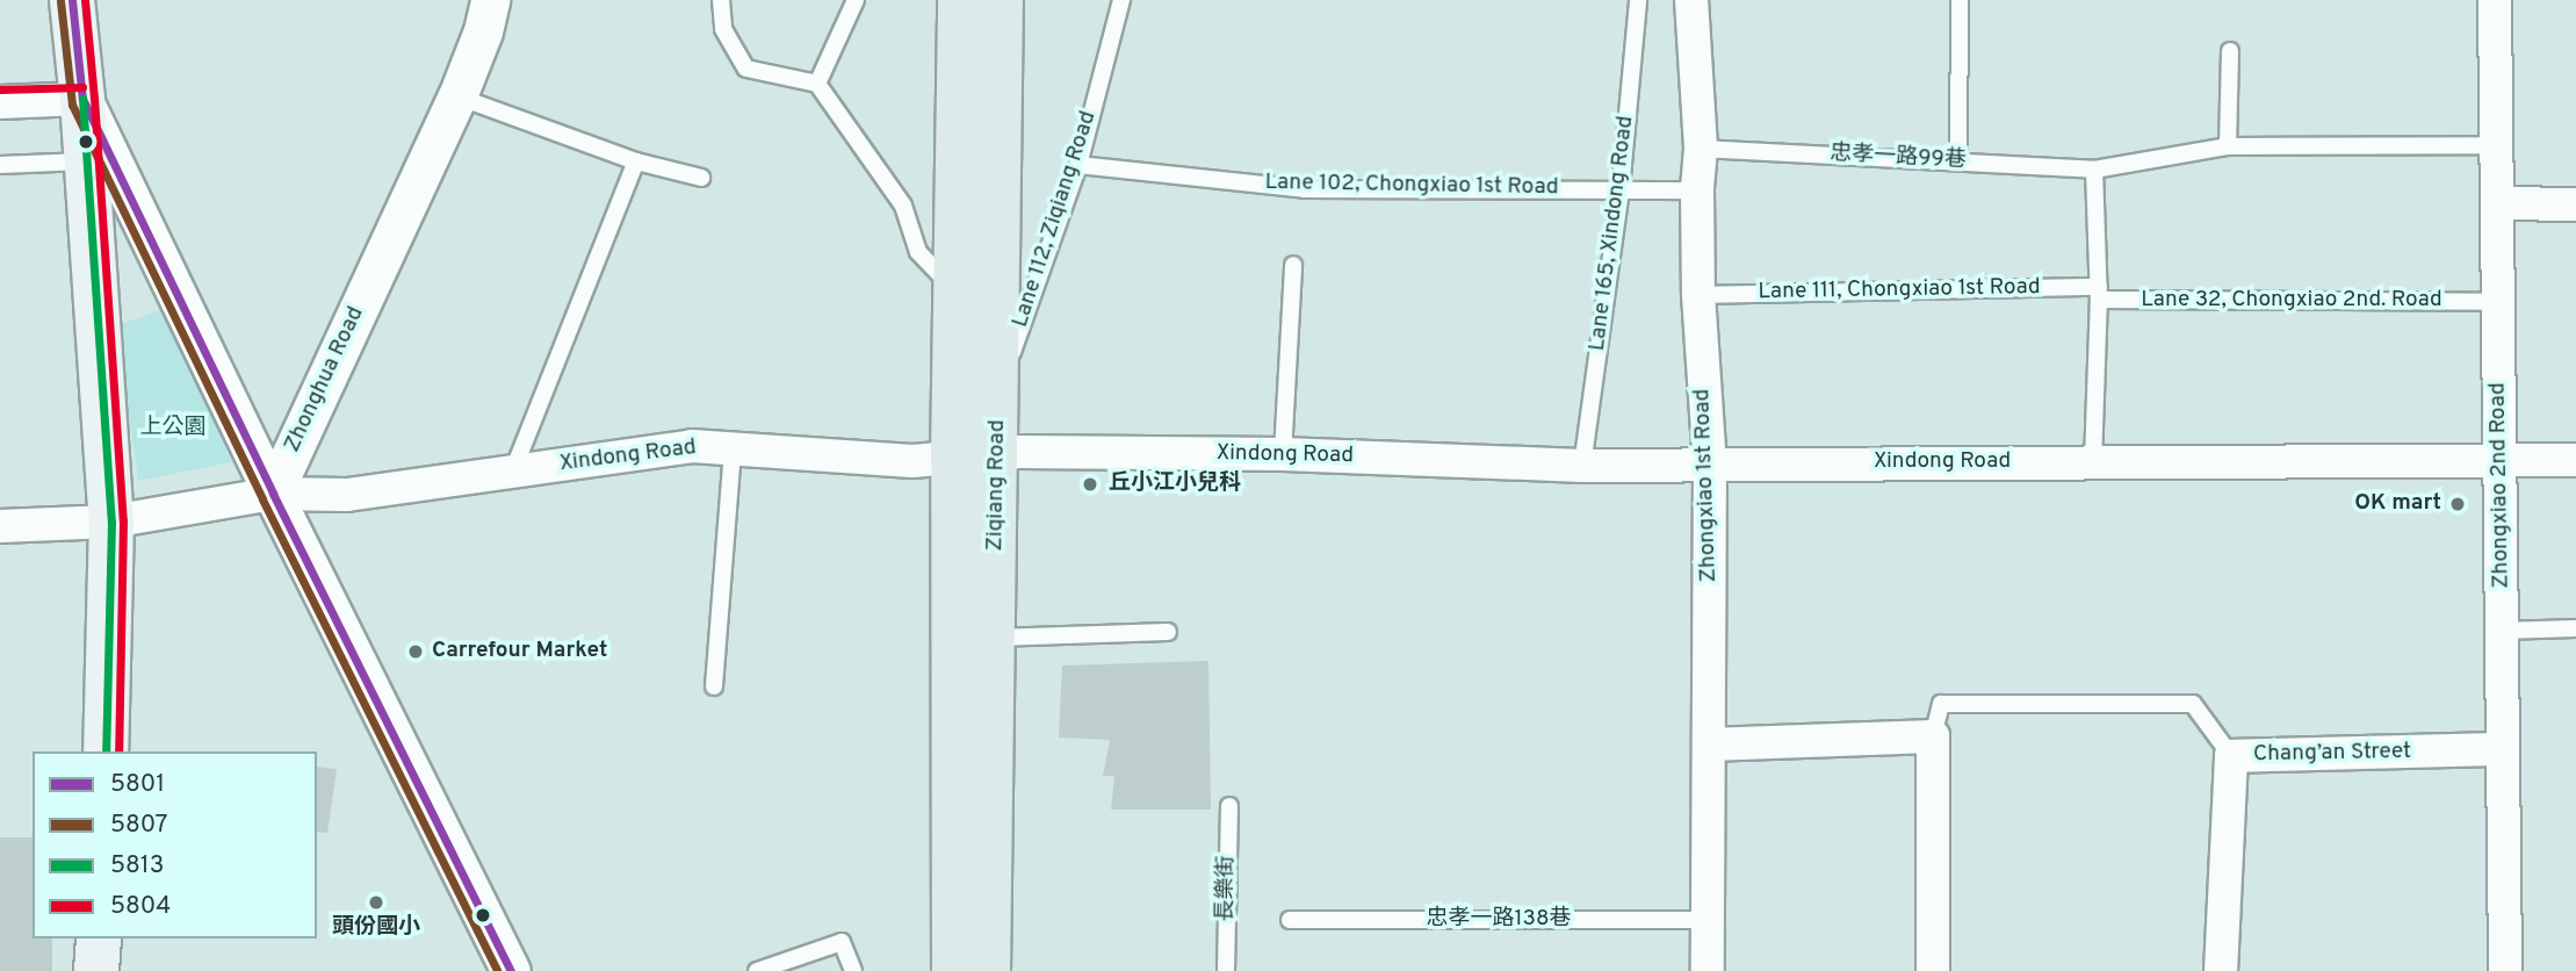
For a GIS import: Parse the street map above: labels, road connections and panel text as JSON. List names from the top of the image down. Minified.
{"streets":{"main road":["Ziqiang Road"],"street":["Zhonghua Road","Xindong Road","Zhongxiao 1st Road","Zhongxiao 2nd Road","Chang’an Street"],"lane":["忠孝一路99巷","Lane 102, Chongxiao 1st Road","Lane 112, Ziqiang Road","Lane 165, Xindong Road","Lane 111, Chongxiao 1st Road","Lane 32, Chongxiao 2nd. Road","長樂街","忠孝一路138巷"]},"crossings":[["忠孝一路99巷","Zhongxiao 1st Road"],["忠孝一路99巷","Zhongxiao 2nd Road"],["Lane 102, Chongxiao 1st Road","Lane 112, Ziqiang Road"],["Lane 102, Chongxiao 1st Road","Lane 165, Xindong Road"],["Lane 102, Chongxiao 1st Road","Zhongxiao 1st Road"],["Lane 112, Ziqiang Road","Ziqiang Road"],["Lane 165, Xindong Road","Xindong Road"],["Lane 111, Chongxiao 1st Road","Lane 32, Chongxiao 2nd. Road"],["Lane 111, Chongxiao 1st Road","Zhongxiao 1st Road"],["Lane 32, Chongxiao 2nd. Road","Zhongxiao 2nd Road"],["Zhonghua Road","Xindong Road"],["Xindong Road","Ziqiang Road"],["Xindong Road","Zhongxiao 1st Road"],["Xindong Road","Zhongxiao 2nd Road"],["Zhongxiao 1st Road","忠孝一路138巷"],["Zhongxiao 2nd Road","Chang’an Street"]],"parks":["上公園"],"places":["丘小江小兒科","OK mart","Carrefour Market","頭份國小"],"lines":["transit line 5801","transit line 5804","transit line 5807","transit line 5813"],"legend":["5801","5807","5813","5804"]}
